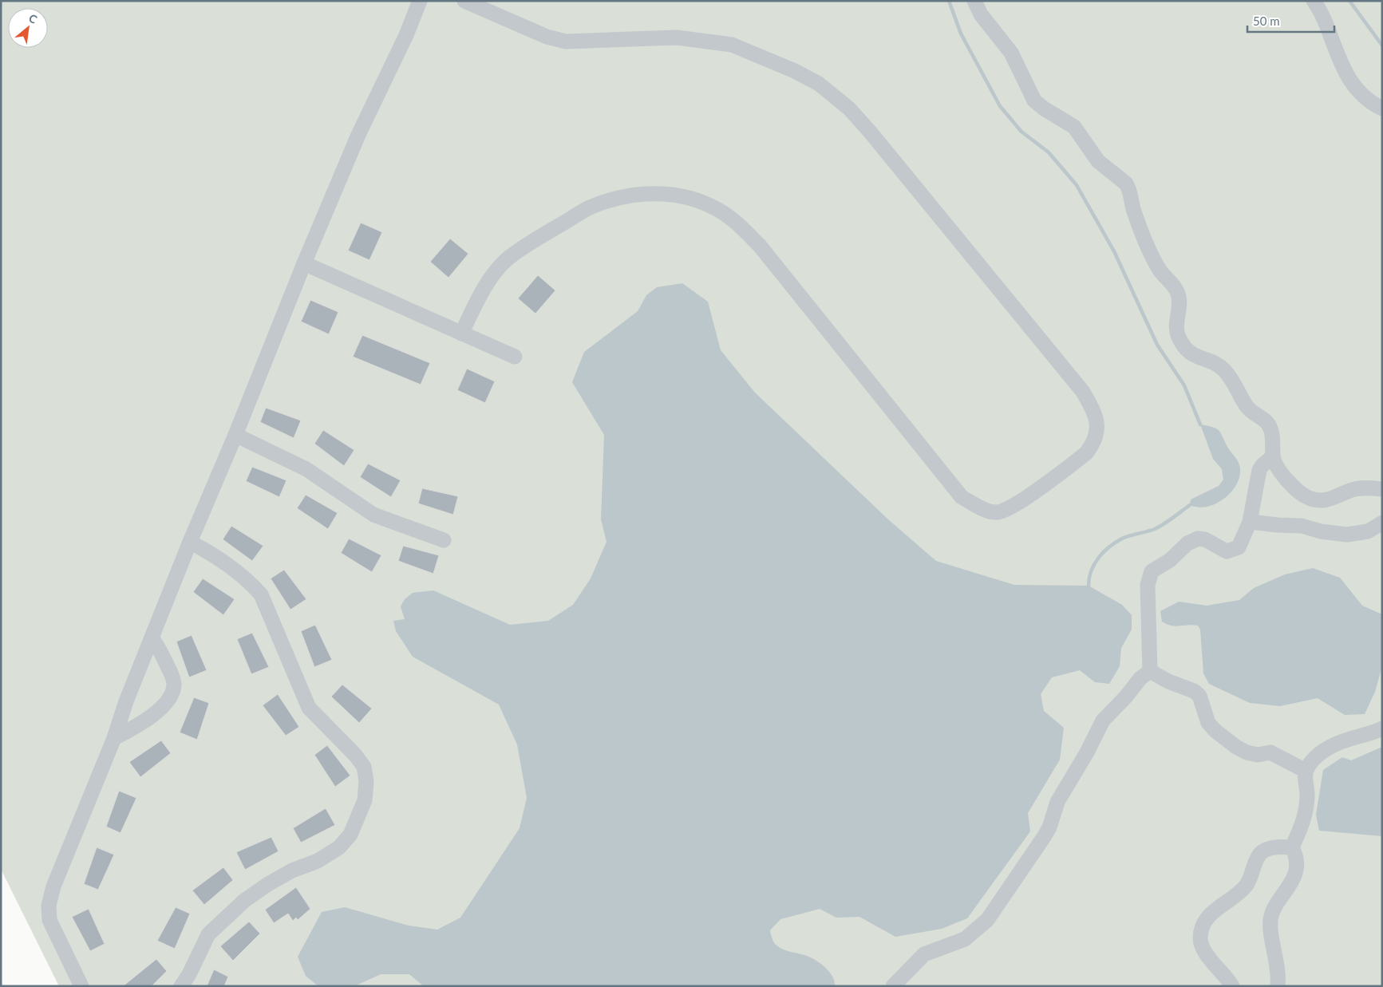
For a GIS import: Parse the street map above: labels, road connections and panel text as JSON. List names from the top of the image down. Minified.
{"scale_bar":"50 m","north":"top right"}
